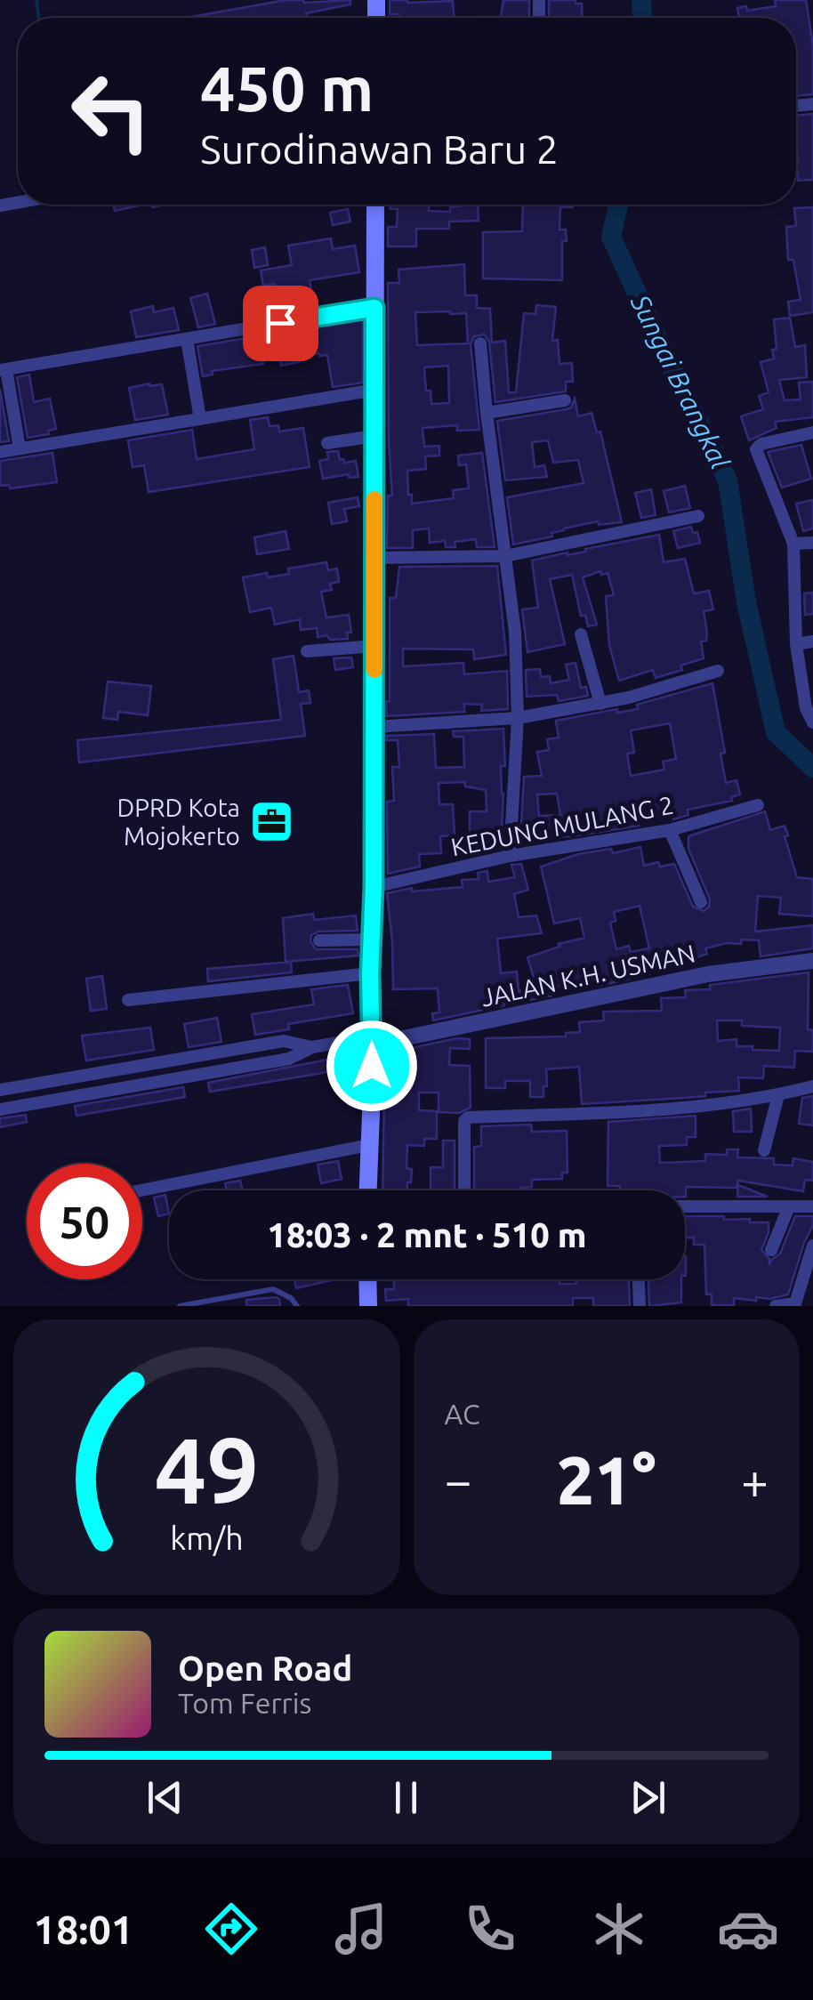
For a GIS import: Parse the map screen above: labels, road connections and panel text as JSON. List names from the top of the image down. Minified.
{"streets":{"street":["KEDUNG MULANG 2","JALAN K.H. USMAN"]},"water":["Sungai Brangkal"],"places":{"office":["DPRD Kota Mojokerto"]},"page":{"turn":["450 m","Surodinawan Baru 2"],"limit":"50","trip":"18:03 · 2 mnt · 510 m","tile":"AC","heat":["−","21°","+"],"song":["Open Road","Tom Ferris"],"tabs":"18:01","gauge":["49","km/h"]}}
